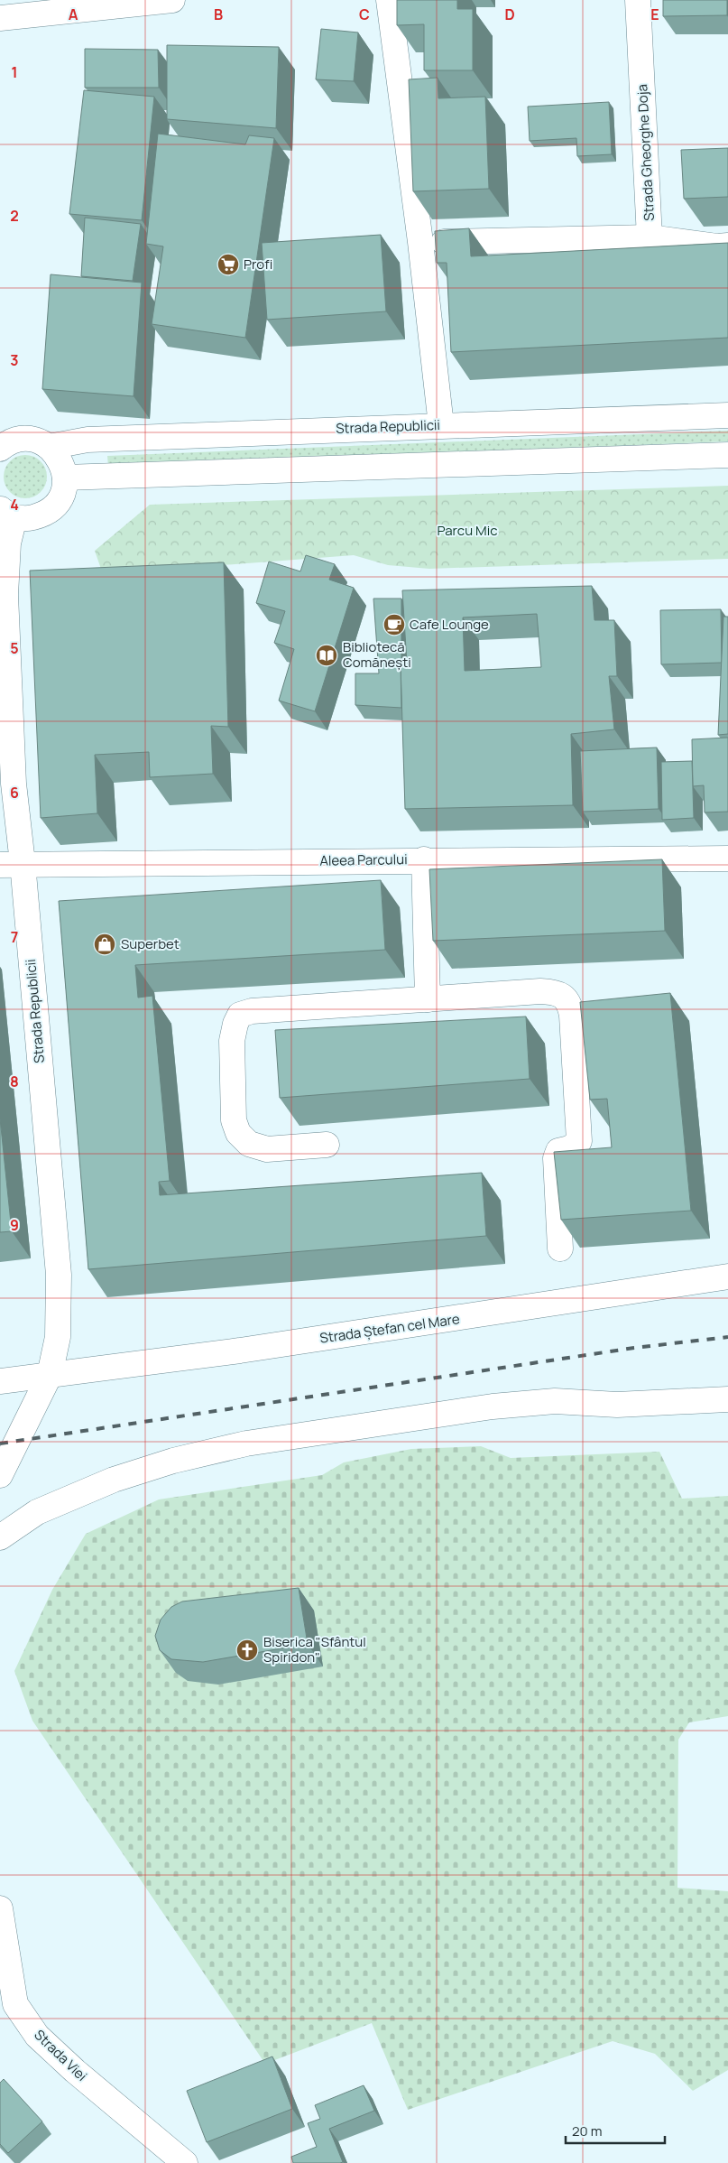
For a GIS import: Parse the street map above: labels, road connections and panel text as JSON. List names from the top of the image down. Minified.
{"streets":{"street":["Strada Gheorghe Doja","Strada Republicii","Aleea Parcului","Strada Ștefan cel Mare","Strada Viei"]},"crossings":[["Strada Republicii","Aleea Parcului"],["Strada Republicii","Strada Ștefan cel Mare"]],"parks":["Parcu Mic"],"places":{"supermarket":["Profi"],"cafe":["Cafe Lounge"],"library":["Bibliotecă Comănești"],"shop":["Superbet"],"church":["Biserica \"Sfântul Spiridon\""]},"scale_bar":"20 m","grid":{"columns":["A","B","C","D","E"],"rows":["1","2","3","4","5","6","7","8","9"]}}
